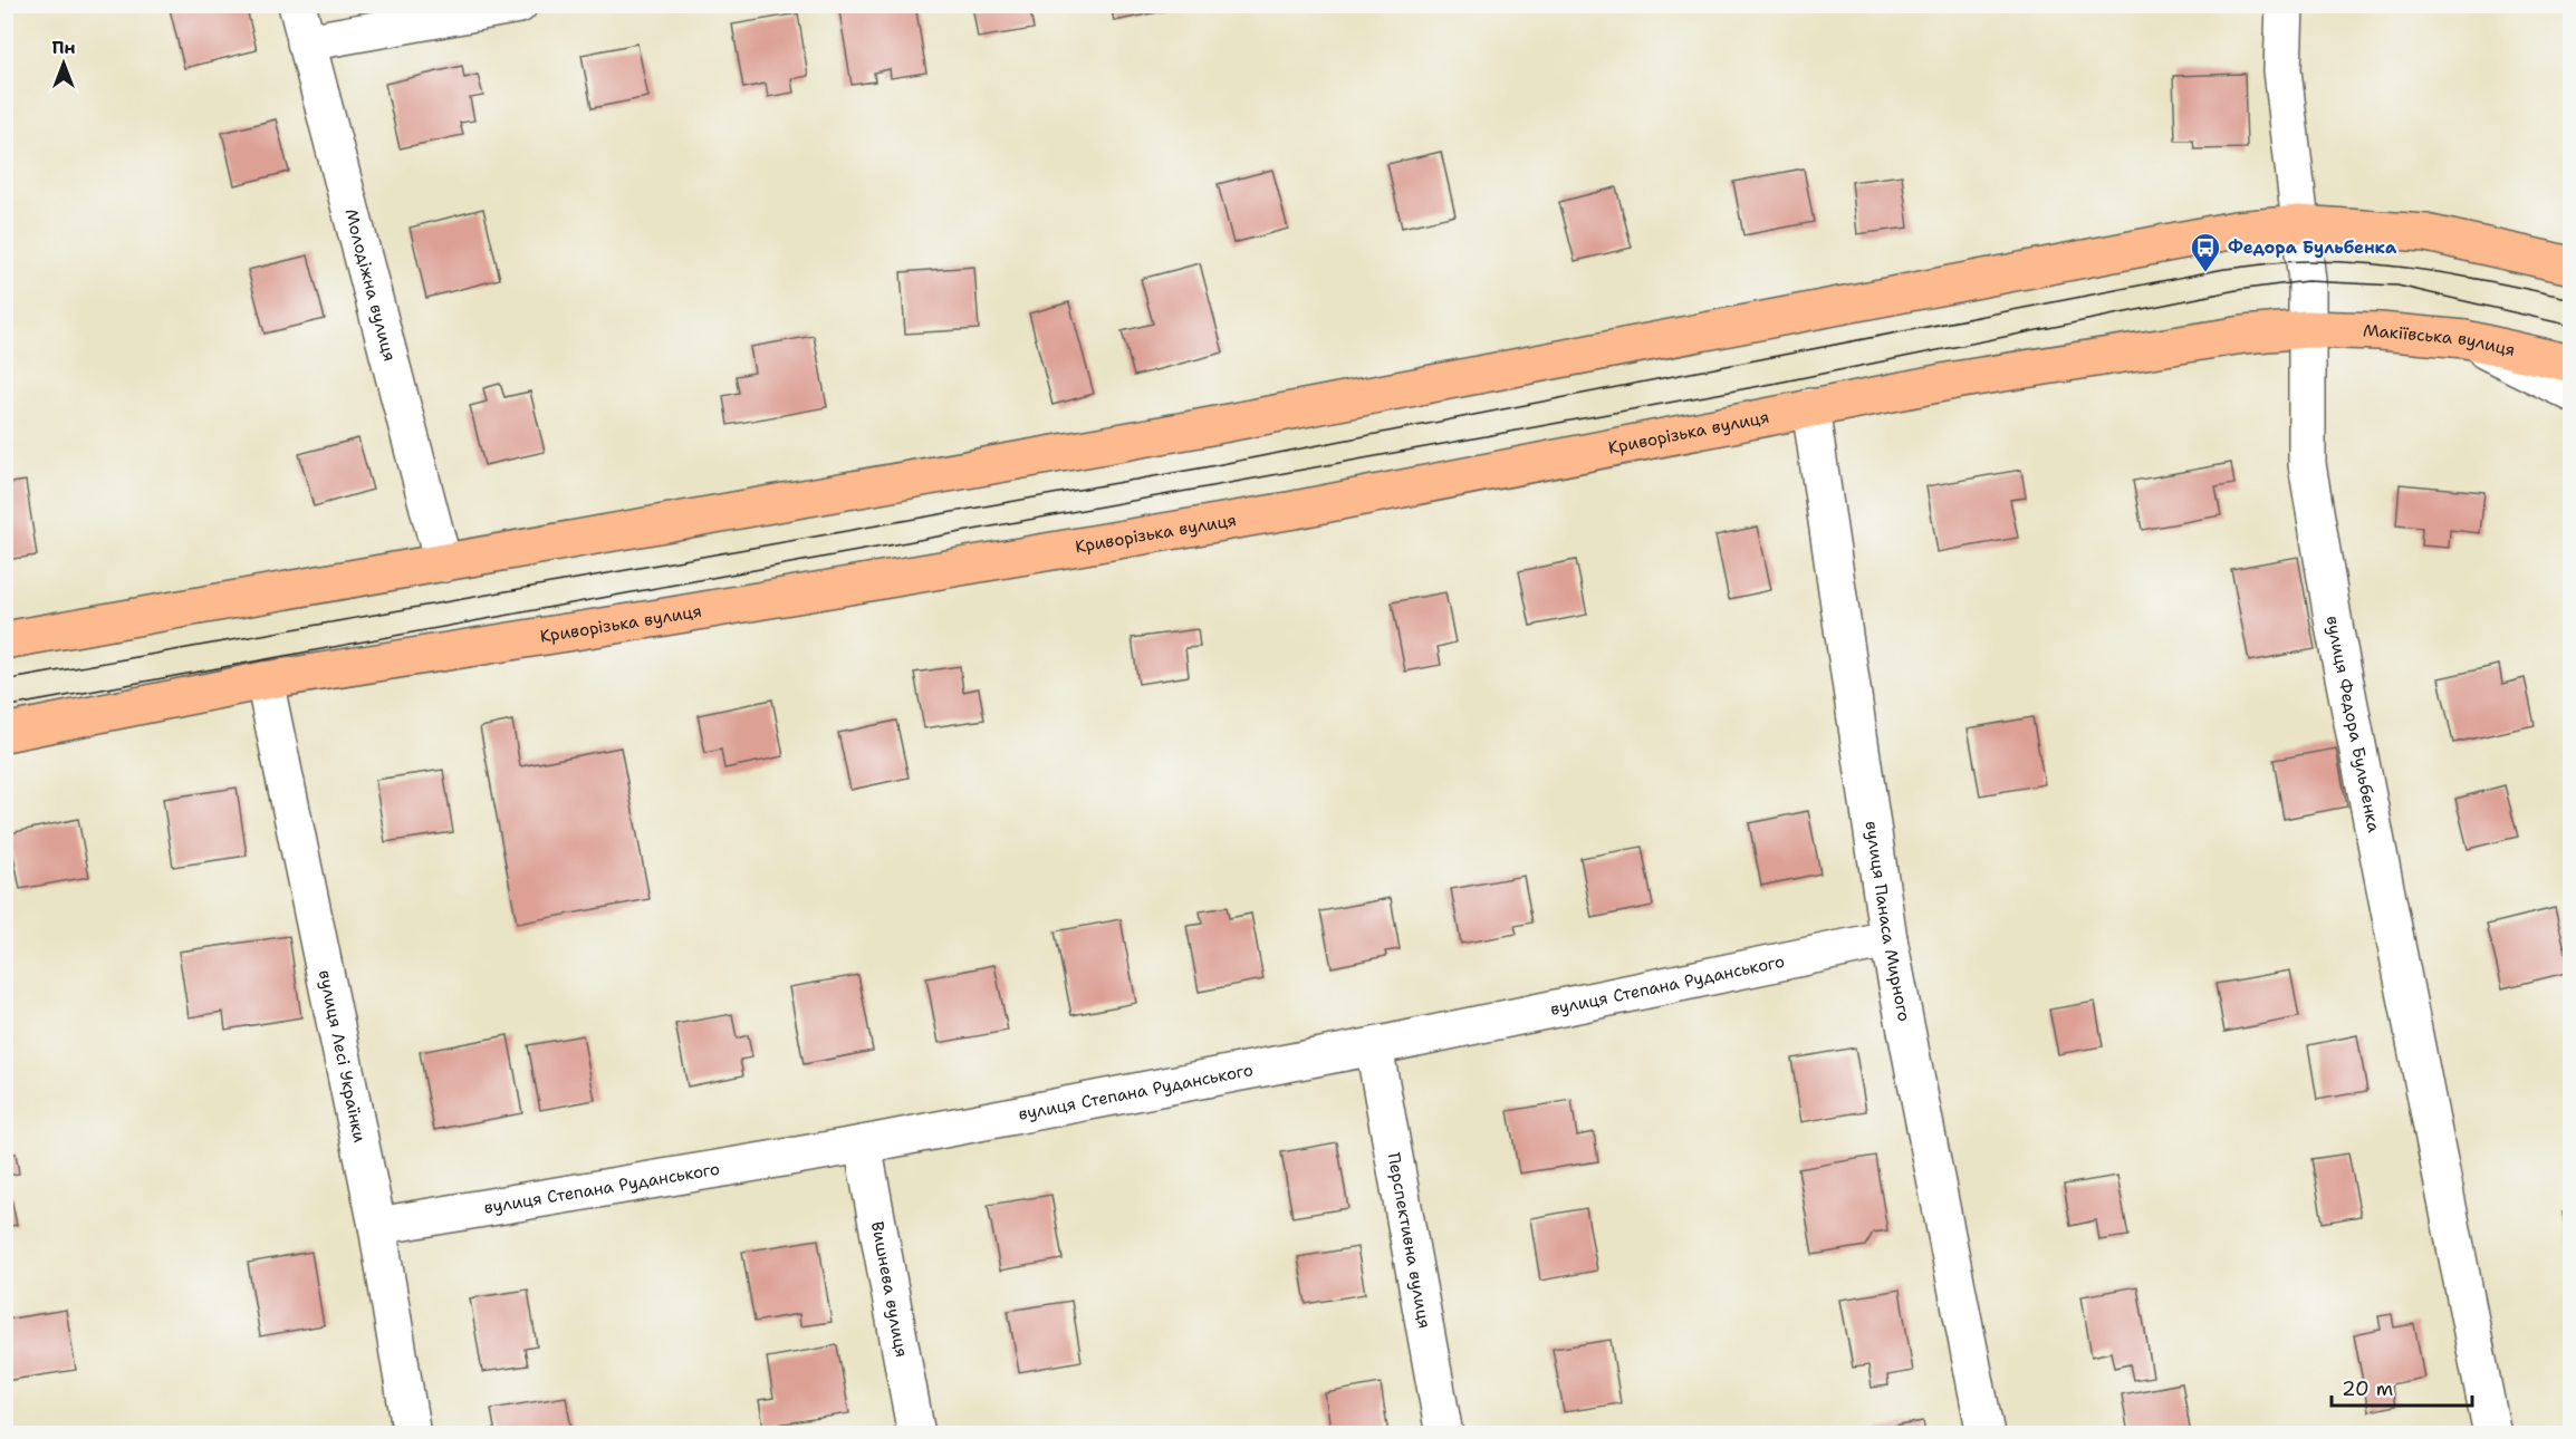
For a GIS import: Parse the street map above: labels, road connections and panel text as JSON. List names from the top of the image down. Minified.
{"streets":{"main road":["Макіївська вулиця","Криворізька вулиця"],"street":["Молодіжна вулиця","вулиця Федора Бульбенка","вулиця Панаса Мирного","вулиця Степана Руданського","вулиця Лесі Українки","Перспективна вулиця","Вишнева вулиця"]},"crossings":[["Макіївська вулиця","Криворізька вулиця"],["Макіївська вулиця","вулиця Федора Бульбенка"],["Криворізька вулиця","вулиця Федора Бульбенка"],["Криворізька вулиця","вулиця Панаса Мирного"],["Криворізька вулиця","вулиця Лесі Українки"],["вулиця Панаса Мирного","вулиця Степана Руданського"],["вулиця Степана Руданського","вулиця Лесі Українки"],["вулиця Степана Руданського","Перспективна вулиця"],["вулиця Степана Руданського","Вишнева вулиця"]],"places":{"bus stop":["Федора Бульбенка"]},"scale_bar":"20 m","north":"top"}
